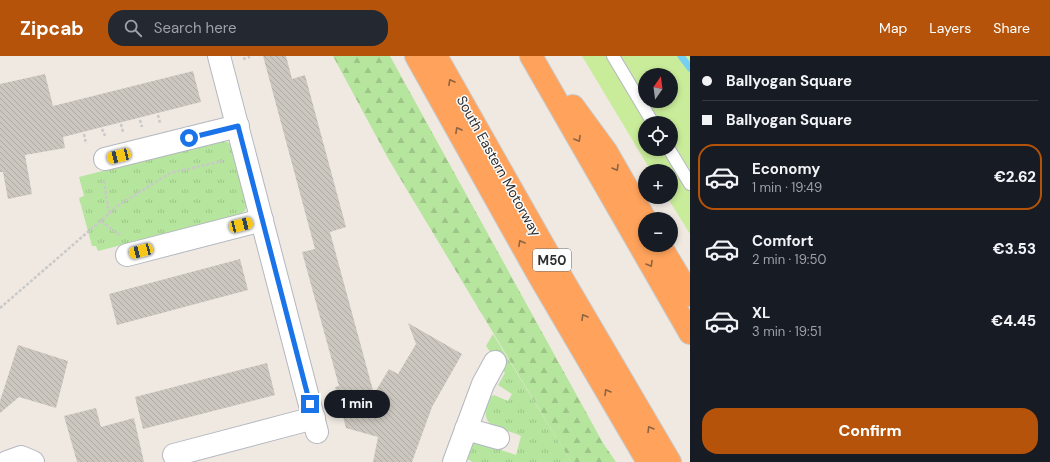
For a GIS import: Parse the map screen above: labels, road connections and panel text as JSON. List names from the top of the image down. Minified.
{"streets":{"highway":["South Eastern Motorway","M50"]},"north":"top","page":{"header":"Zipcab","search":"Search here","nav":["Map","Layers","Share"],"banner":["Ballyogan Square","Ballyogan Square"],"map_buttons":["+","−"],"list":[{"name":"Economy","note":"1 min · 19:49","value":"€2.62"},{"name":"Comfort","note":"2 min · 19:50","value":"€3.53"},{"name":"XL","note":"3 min · 19:51","value":"€4.45"}],"bubble":"1 min","buttons":"Confirm"}}
